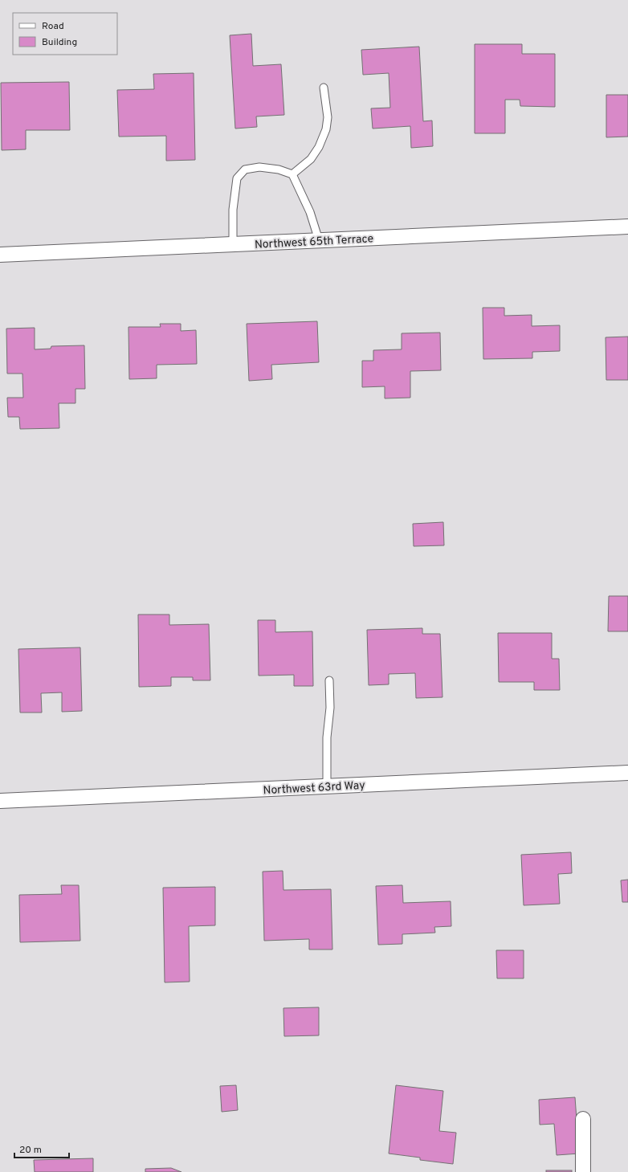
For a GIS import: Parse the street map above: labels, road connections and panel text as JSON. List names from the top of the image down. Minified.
{"streets":{"street":["Northwest 65th Terrace","Northwest 63rd Way"]},"legend":["Road","Building"],"scale_bar":"20 m"}
